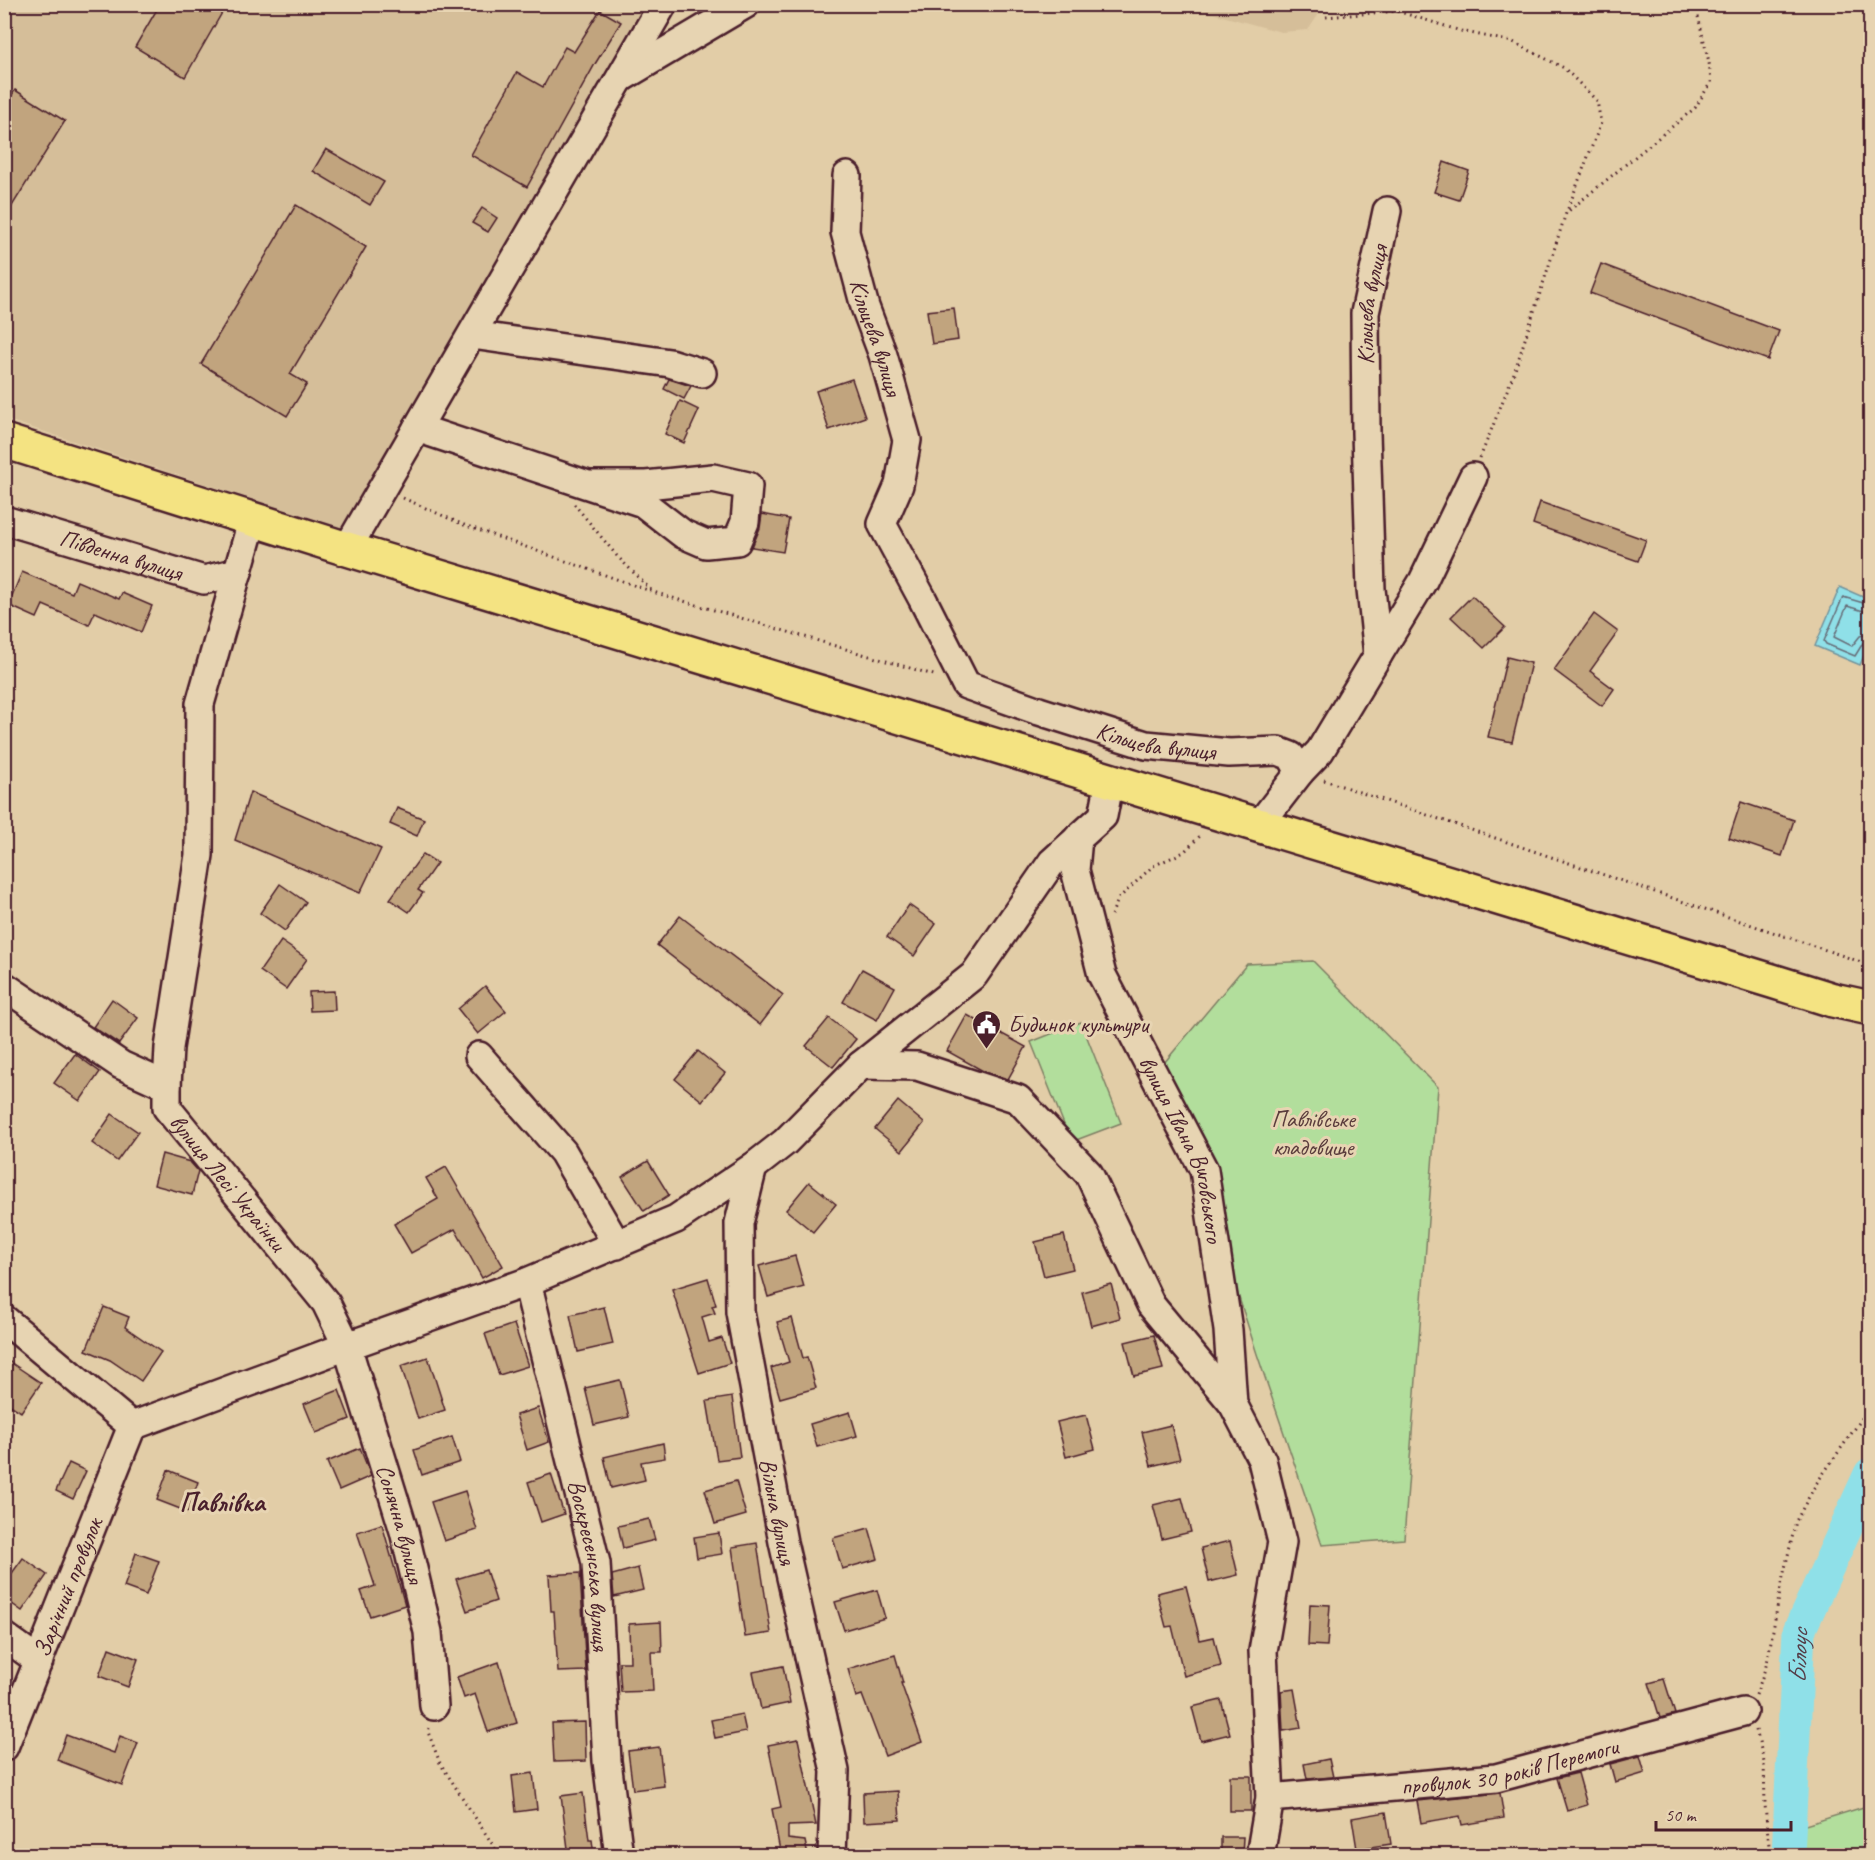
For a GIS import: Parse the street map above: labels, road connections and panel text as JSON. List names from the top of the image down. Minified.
{"streets":{"street":["Кільцева вулиця","Південна вулиця","вулиця Івана Виговського","вулиця Лесі Українки","Вільна вулиця","Сонячна вулиця","Воскресенська вулиця","Зарічний провулок","провулок 30 років Перемоги"]},"crossings":[["вулиця Івана Виговського","провулок 30 років Перемоги"],["вулиця Лесі Українки","Сонячна вулиця"]],"districts":["Павлівка"],"water":["Білоус"],"parks":["Павлівське кладовище"],"places":{"public building":["Будинок культури"]},"scale_bar":"50 m"}
